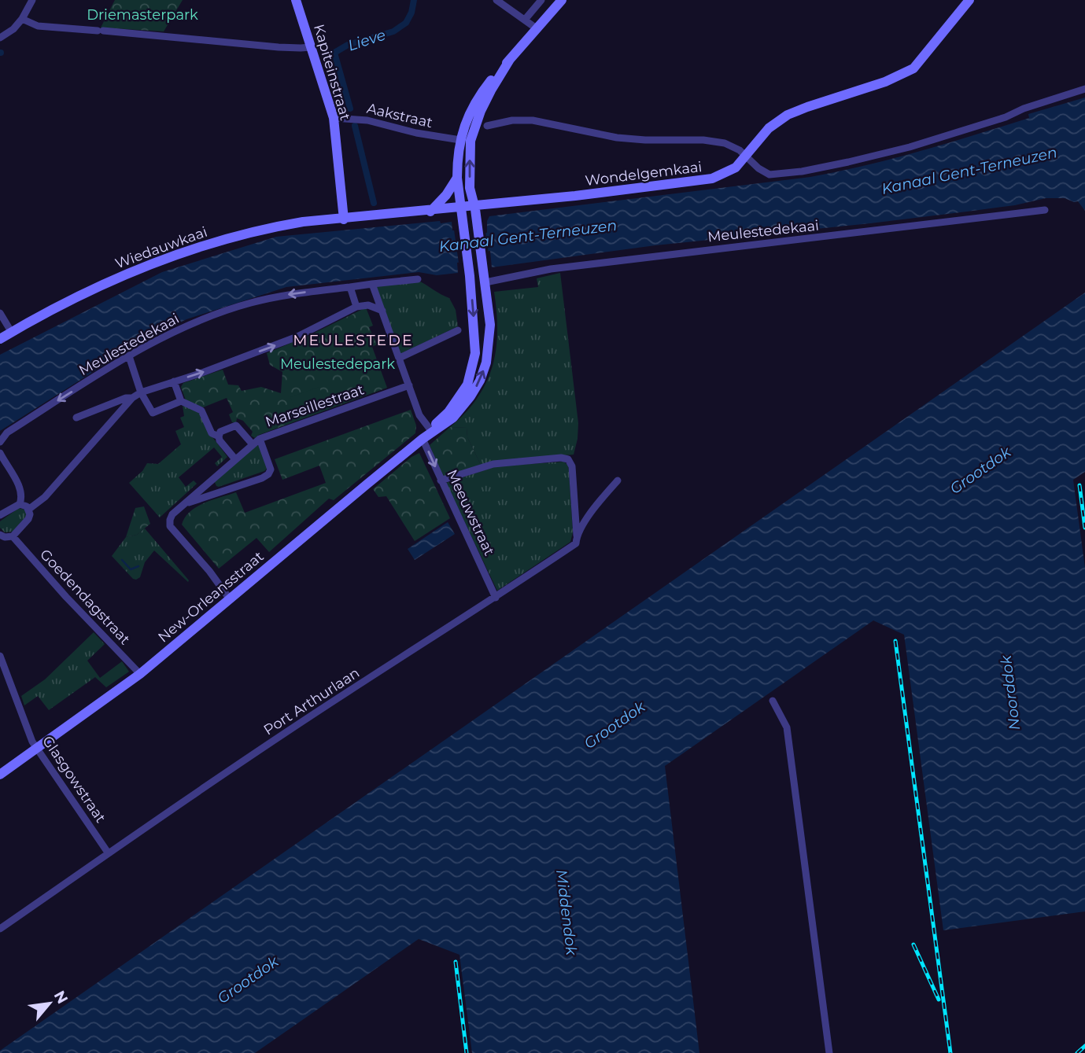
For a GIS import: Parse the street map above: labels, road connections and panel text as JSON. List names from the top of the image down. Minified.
{"streets":{"main road":["Kapiteinstraat","Wondelgemkaai","Wiedauwkaai","New-Orleansstraat"],"street":["Aakstraat","Meulestedekaai","Marseillestraat","Meeuwstraat","Goedendagstraat","Port Arthurlaan","Glasgowstraat"]},"crossings":[["Kapiteinstraat","Aakstraat"],["Kapiteinstraat","Wondelgemkaai"],["Kapiteinstraat","Wiedauwkaai"],["Aakstraat","New-Orleansstraat"],["Wondelgemkaai","Wiedauwkaai"],["Wondelgemkaai","New-Orleansstraat"],["Meulestedekaai","New-Orleansstraat"],["Marseillestraat","New-Orleansstraat"],["Meeuwstraat","New-Orleansstraat"],["Meeuwstraat","Port Arthurlaan"],["Goedendagstraat","New-Orleansstraat"],["New-Orleansstraat","Glasgowstraat"],["Port Arthurlaan","Glasgowstraat"]],"districts":["MEULESTEDE"],"water":["Lieve","Kanaal Gent-Terneuzen","Grootdok","Noorddok","Middendok"],"parks":["Driemasterpark","Meulestedepark"],"north":"top right"}
